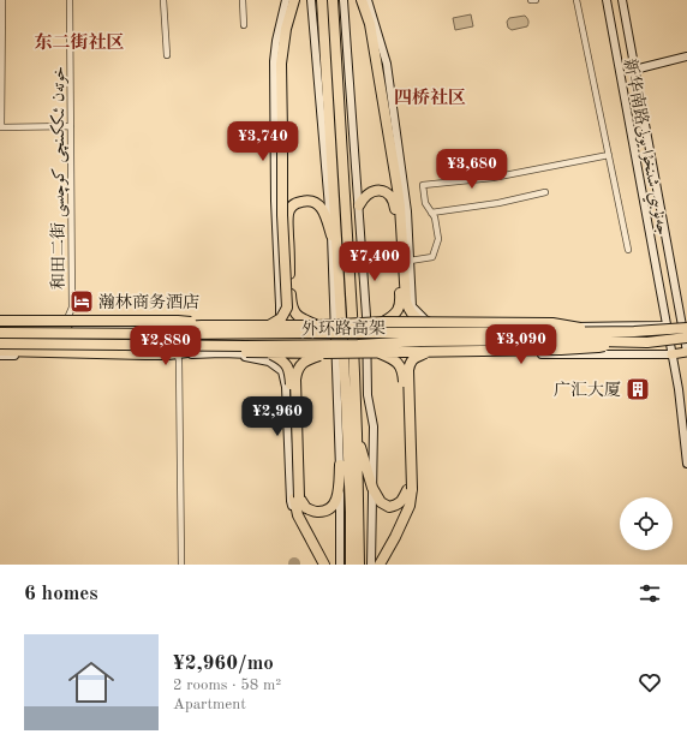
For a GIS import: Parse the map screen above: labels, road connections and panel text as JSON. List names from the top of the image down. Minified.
{"streets":{"highway":["外环路高架"],"street":["新华南路جەنۇبىي شىنخۇا يولى","和田二街 خوتەن ئىككىنچى كوچىسى"]},"districts":["东二街社区","四桥社区"],"places":{"hotel":["瀚林商务酒店"],"building":["广汇大厦"]},"page":{"price":["¥3,740","¥3,680","¥7,400","¥3,090","¥2,880","¥2,960"],"heading":"6 homes","list":[{"name":"¥2,960/mo","note":"2 rooms · 58 m² · Apartment"}]}}
